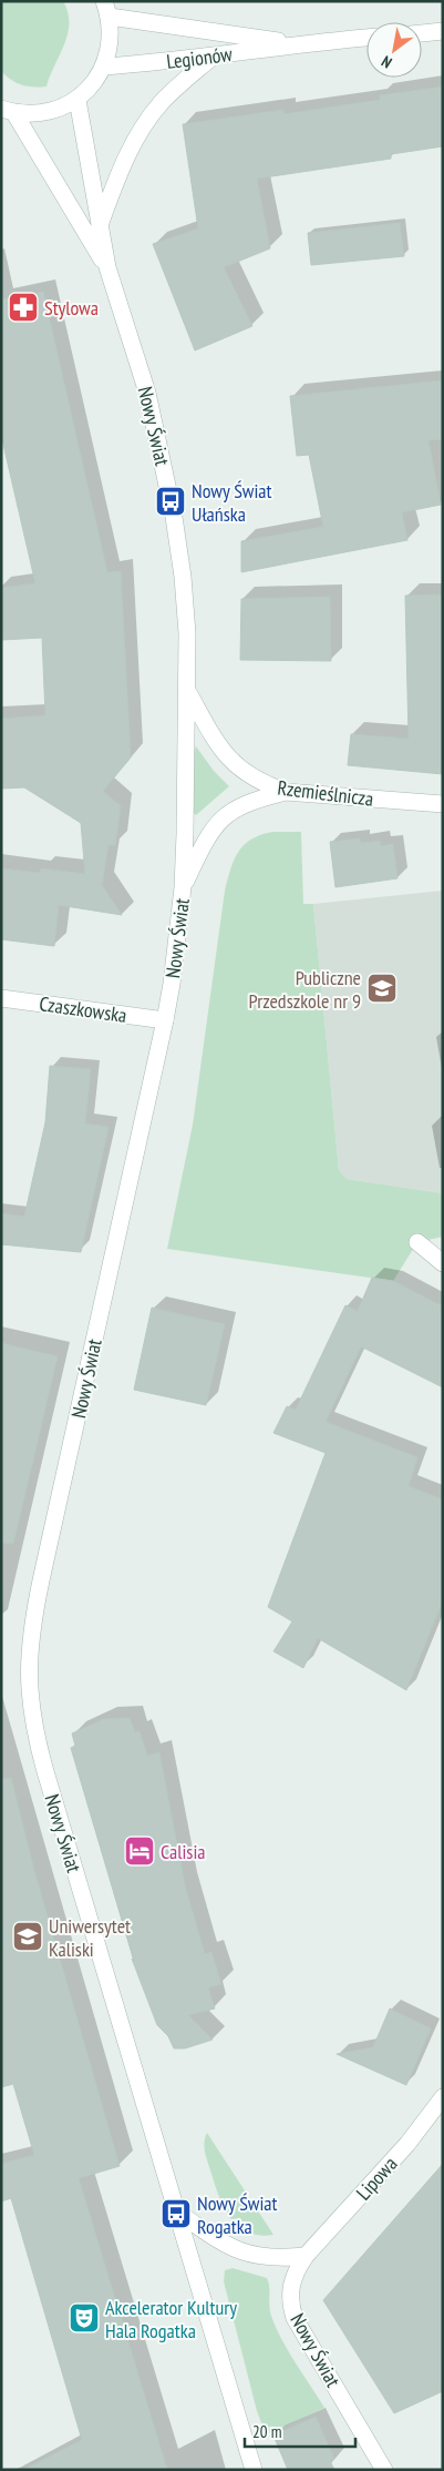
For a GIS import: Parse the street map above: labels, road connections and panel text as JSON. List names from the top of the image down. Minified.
{"streets":{"street":["Legionów","Nowy Świat","Rzemieślnicza","Czaszkowska","Lipowa"]},"crossings":[["Nowy Świat","Rzemieślnicza"],["Nowy Świat","Czaszkowska"],["Nowy Świat","Lipowa"]],"places":{"pharmacy":["Stylowa"],"bus stop":["Nowy Świat Ułańska","Nowy Świat Rogatka"],"school or university":["Publiczne Przedszkole nr 9","Uniwersytet Kaliski"],"hotel":["Calisia"],"theatre":["Akcelerator Kultury Hala Rogatka"]},"scale_bar":"20 m","north":"bottom left"}
